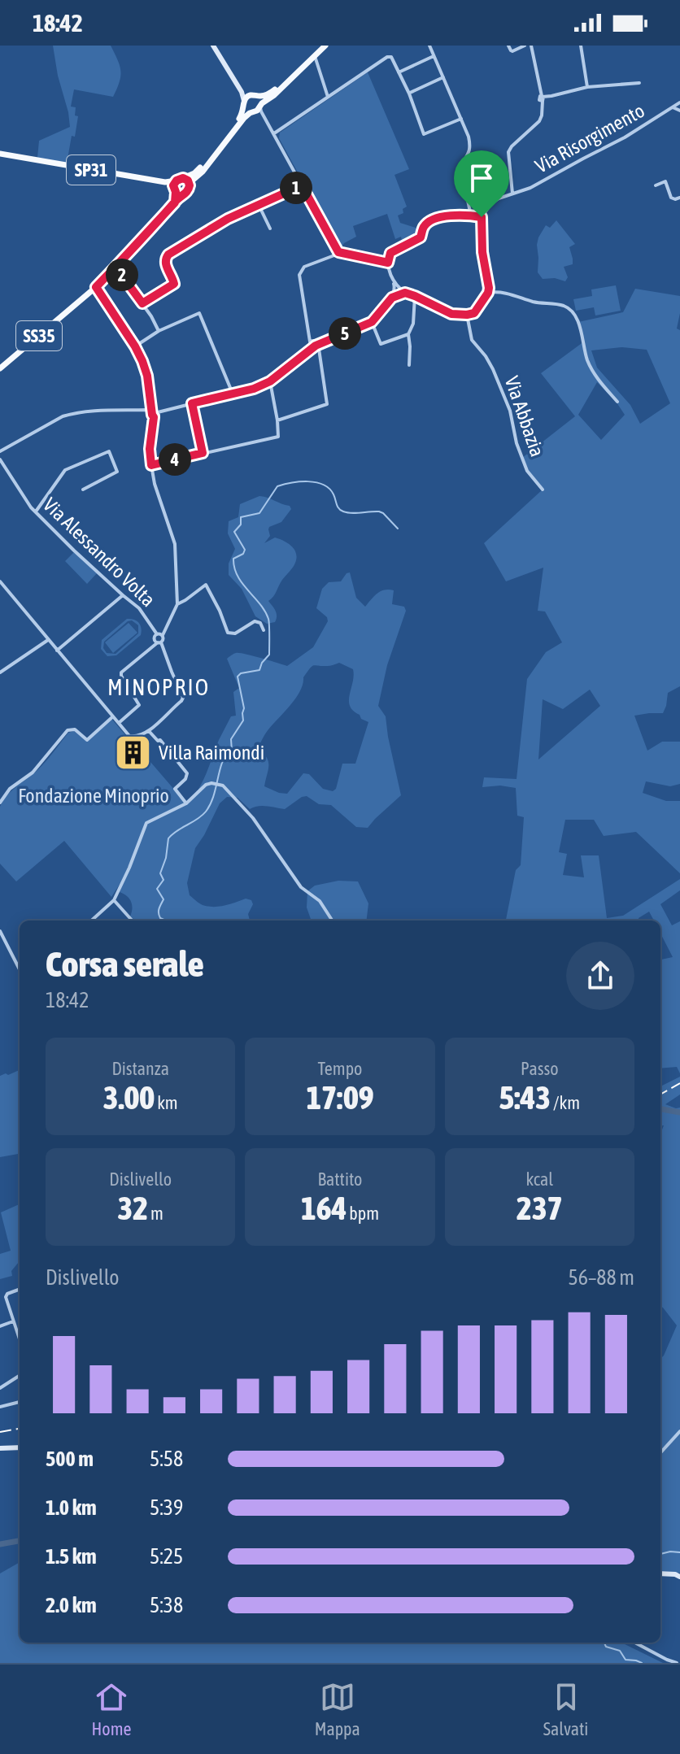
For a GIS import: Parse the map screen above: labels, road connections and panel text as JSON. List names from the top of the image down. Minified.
{"streets":{"main road":["SP31","SS35"],"street":["Via Risorgimento","Via Abbazia","Via Alessandro Volta"]},"crossings":[["SP31","SS35"]],"districts":["MINOPRIO"],"parks":["Fondazione Minoprio"],"places":{"building":["Villa Raimondi"]},"page":{"status":"18:42","pins":["1","2","5","4"],"heading":["Corsa serale","18:42"],"stats":[["Distanza","3.00 km"],["Tempo","17:09"],["Passo","5:43 /km"],["Dislivello","32 m"],["Battito","164 bpm"],["kcal","237"]],"chart":["Dislivello","56–88 m"],"list":[{"name":"500 m","note":"5:58"},{"name":"1.0 km","note":"5:39"},{"name":"1.5 km","note":"5:25"},{"name":"2.0 km","note":"5:38"}],"tabs":["Home","Mappa","Salvati"]}}
